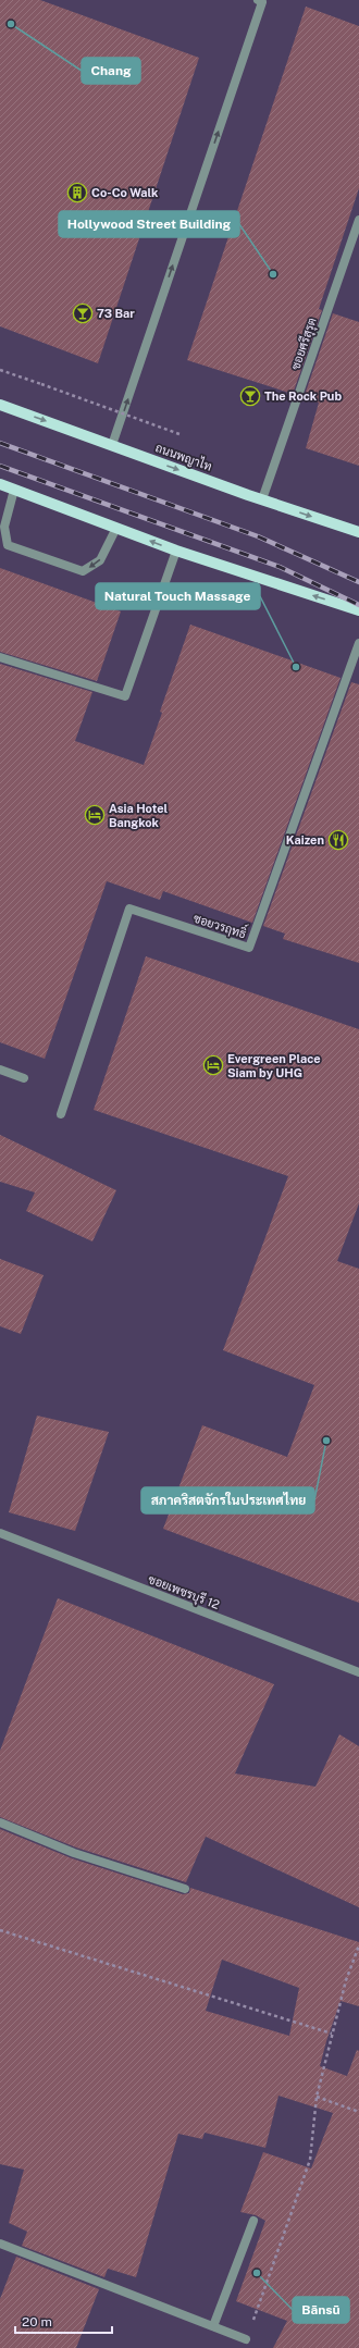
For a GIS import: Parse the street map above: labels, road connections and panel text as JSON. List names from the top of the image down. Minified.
{"streets":{"main road":["ถนนพญาไท"],"street":["ซอยศรีสุรุต","ซอยวรฤทธิ์","ซอยเพชรบุรี 12"]},"crossings":[["ซอยศรีสุรุต","ถนนพญาไท"]],"places":{"other":["Chang","Hollywood Street Building","Natural Touch Massage","สภาคริสตจักรในประเทศไทย","Bānsū"],"building":["Co-Co Walk"],"bar":["73 Bar","The Rock Pub"],"hotel":["Asia Hotel Bangkok","Evergreen Place Siam by UHG"],"restaurant":["Kaizen"]},"scale_bar":"20 m"}
